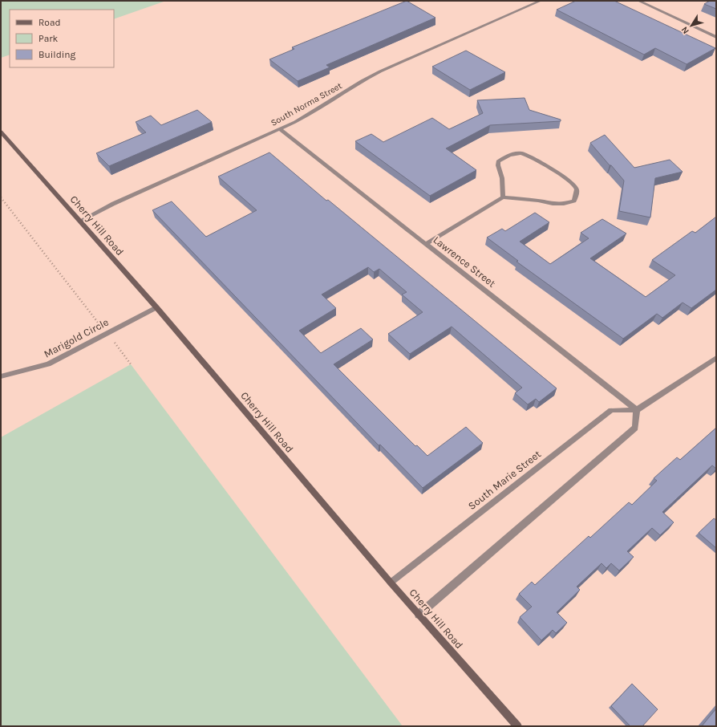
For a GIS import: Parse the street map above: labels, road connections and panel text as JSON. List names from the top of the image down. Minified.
{"streets":{"main road":["Cherry Hill Road"],"street":["South Norma Street","Lawrence Street","Marigold Circle","South Marie Street"]},"crossings":[["South Norma Street","Cherry Hill Road"],["South Norma Street","Lawrence Street"],["Cherry Hill Road","Marigold Circle"],["Cherry Hill Road","South Marie Street"],["Lawrence Street","South Marie Street"]],"legend":["Road","Park","Building"],"north":"bottom left"}
